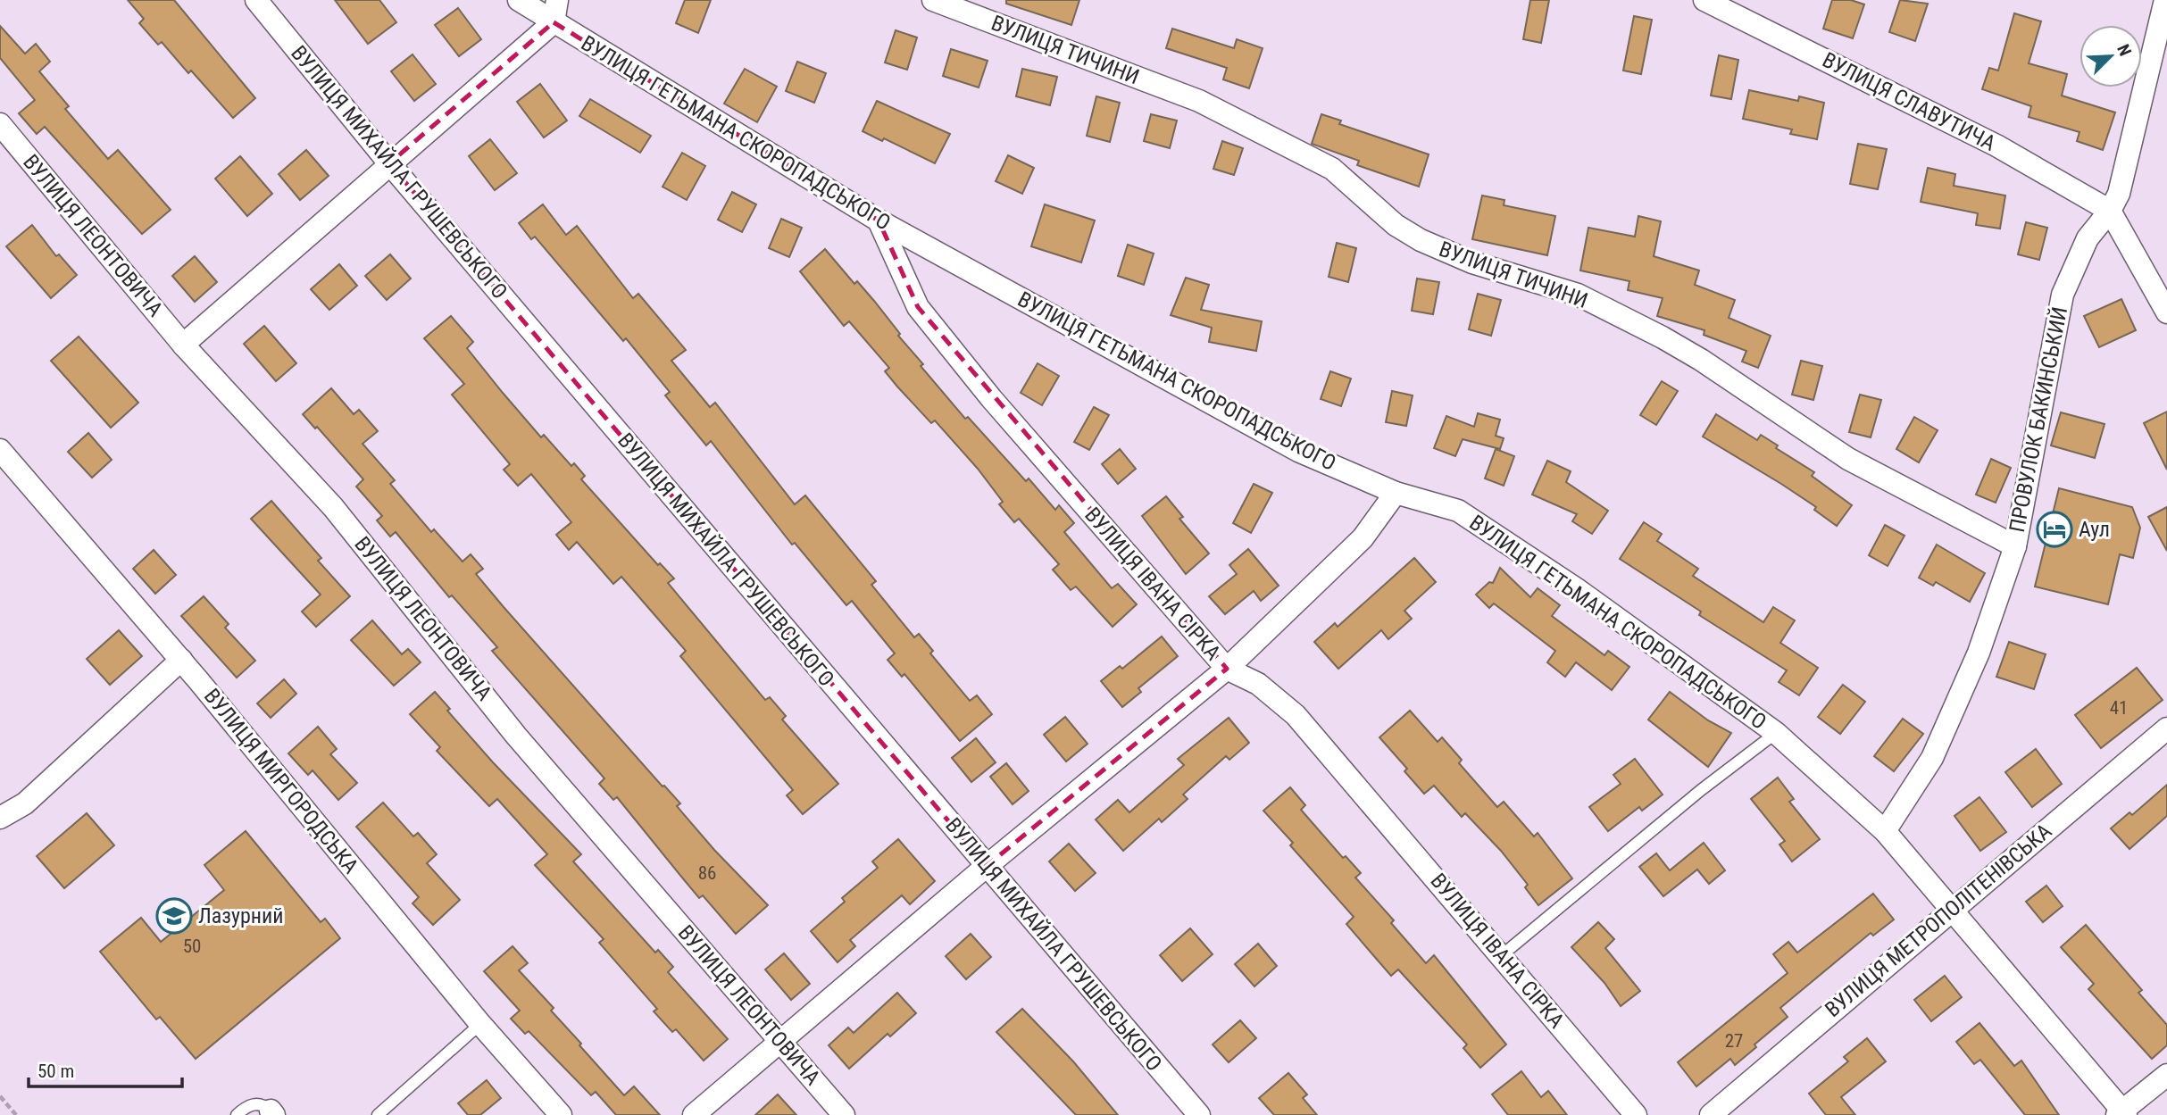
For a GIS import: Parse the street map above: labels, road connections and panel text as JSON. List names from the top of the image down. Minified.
{"streets":{"street":["ВУЛИЦЯ ТИЧИНИ","ВУЛИЦЯ СЛАВУТИЧА","ВУЛИЦЯ ГЕТЬМАНА СКОРОПАДСЬКОГО","ВУЛИЦЯ МИХАЙЛА ГРУШЕВСЬКОГО","ВУЛИЦЯ ЛЕОНТОВИЧА","ПРОВУЛОК БАКИНСЬКИЙ","ВУЛИЦЯ ІВАНА СІРКА","ВУЛИЦЯ МИРГОРОДСЬКА","ВУЛИЦЯ МЕТРОПОЛІТЕНІВСЬКА"]},"crossings":[["ВУЛИЦЯ ТИЧИНИ","ПРОВУЛОК БАКИНСЬКИЙ"],["ВУЛИЦЯ СЛАВУТИЧА","ПРОВУЛОК БАКИНСЬКИЙ"],["ВУЛИЦЯ ГЕТЬМАНА СКОРОПАДСЬКОГО","ПРОВУЛОК БАКИНСЬКИЙ"],["ВУЛИЦЯ ГЕТЬМАНА СКОРОПАДСЬКОГО","ВУЛИЦЯ ІВАНА СІРКА"],["ВУЛИЦЯ ГЕТЬМАНА СКОРОПАДСЬКОГО","ВУЛИЦЯ МЕТРОПОЛІТЕНІВСЬКА"]],"places":{"hotel":["Аул"],"school or university":["Лазурний"]},"house_numbers":["41","86","50","27"],"scale_bar":"50 m","north":"top right"}
